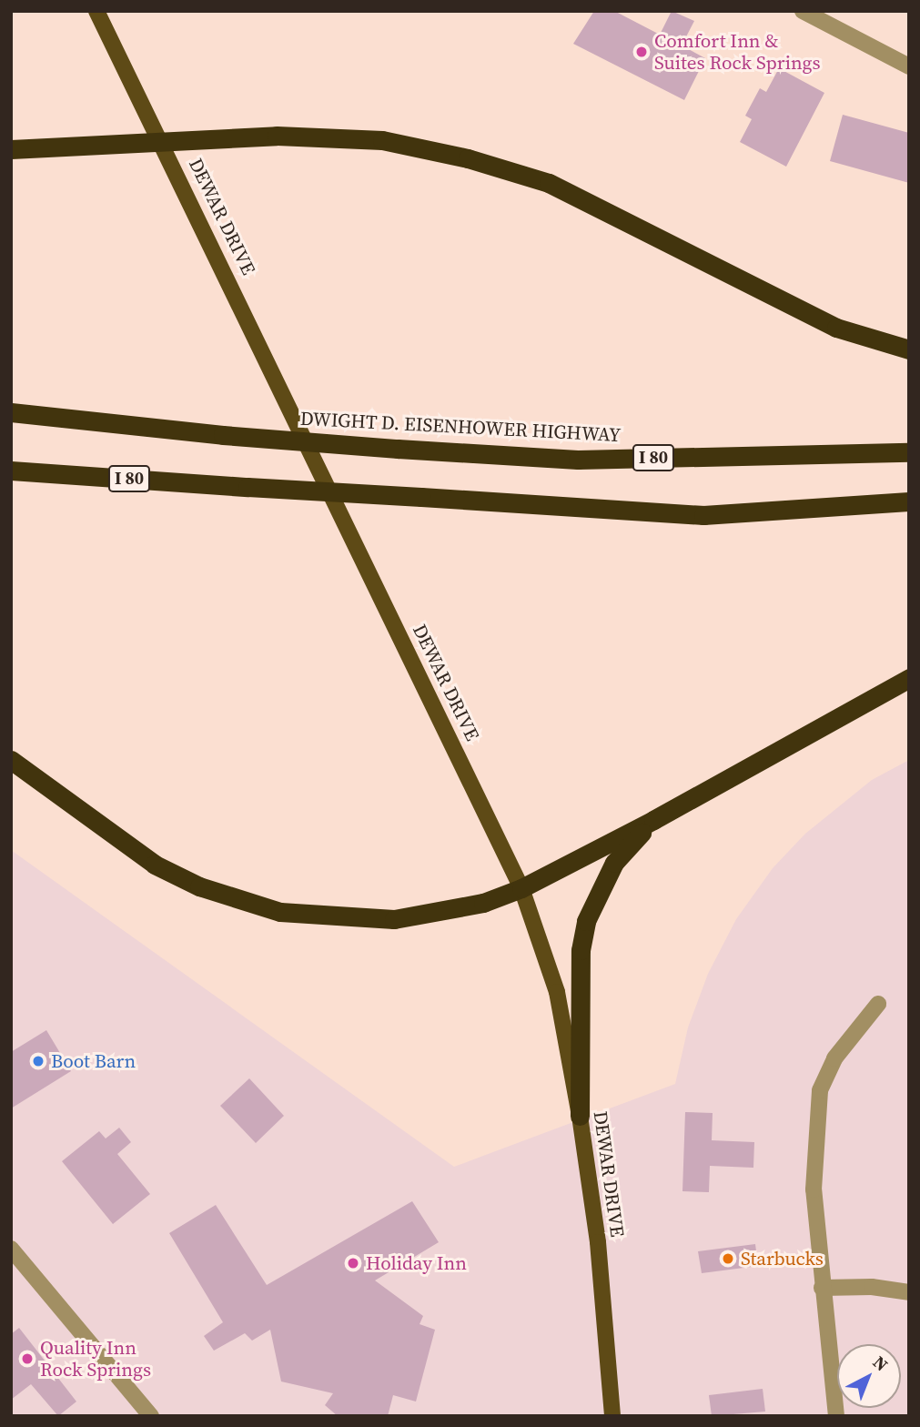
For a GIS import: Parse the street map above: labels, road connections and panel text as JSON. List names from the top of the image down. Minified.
{"streets":{"highway":["DWIGHT D. EISENHOWER HIGHWAY","I 80"],"main road":["DEWAR DRIVE"]},"places":["Comfort Inn & Suites Rock Springs","Boot Barn","Starbucks","Holiday Inn","Quality Inn Rock Springs"],"north":"top right"}
